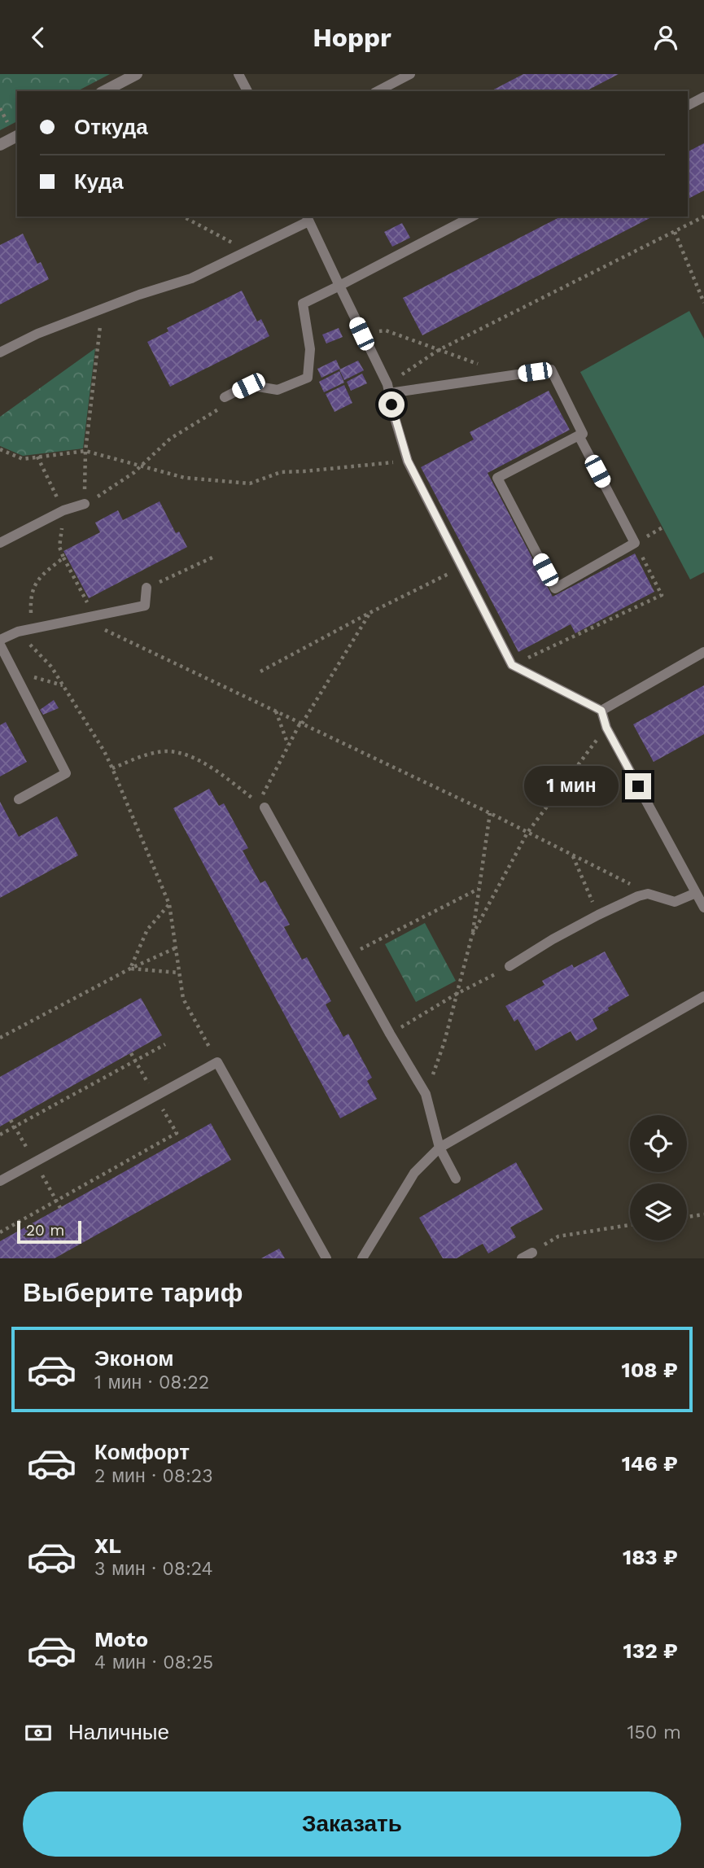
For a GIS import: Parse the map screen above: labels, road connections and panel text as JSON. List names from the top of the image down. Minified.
{"scale_bar":"20 m","page":{"header":"Hoppr","banner":["Откуда","Куда"],"bubble":"1 мин","scale":"20 m","heading":"Выберите тариф","list":[{"name":"Эконом","note":"1 мин · 08:22","value":"108 ₽"},{"name":"Комфорт","note":"2 мин · 08:23","value":"146 ₽"},{"name":"XL","note":"3 мин · 08:24","value":"183 ₽"},{"name":"Moto","note":"4 мин · 08:25","value":"132 ₽"}],"pay":["Наличные","150 m"],"buttons":"Заказать"}}
